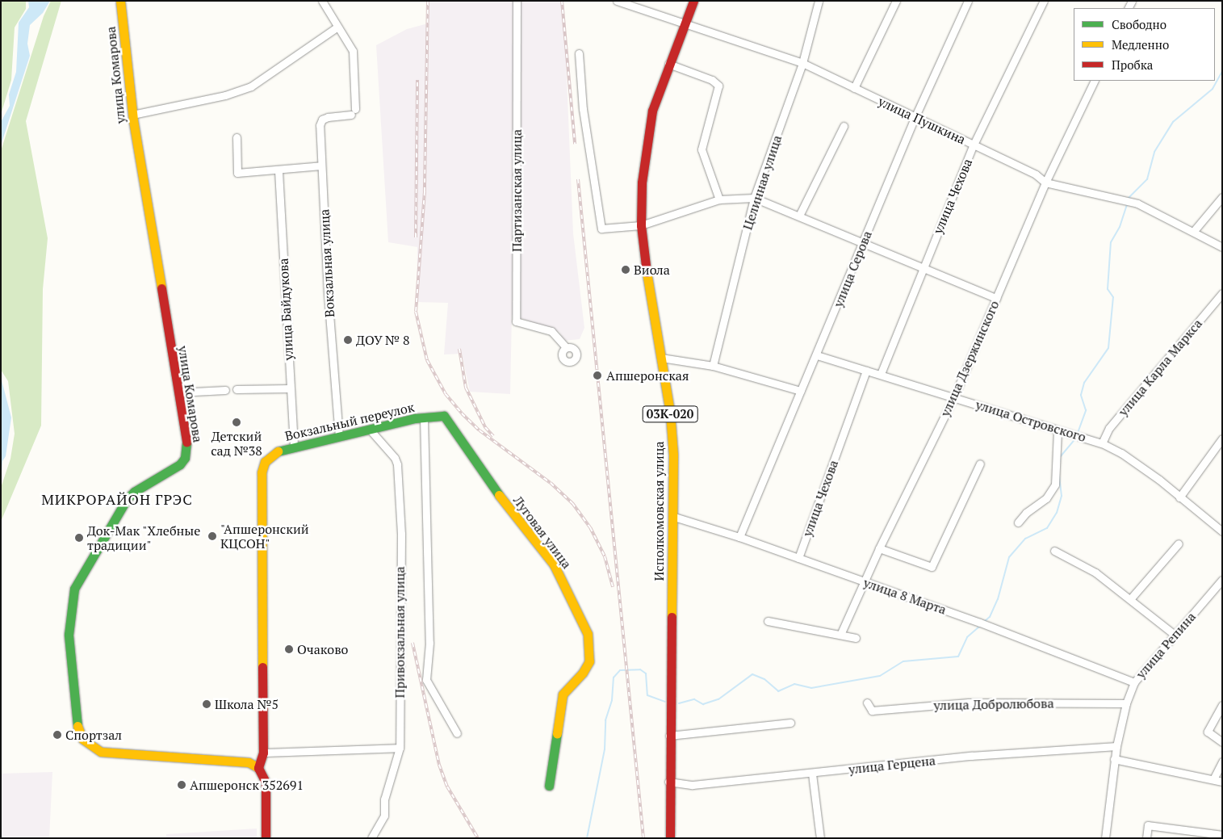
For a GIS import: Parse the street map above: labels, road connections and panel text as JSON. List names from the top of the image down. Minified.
{"streets":{"street":["улица Комарова","улица Пушкина","Целинная улица","Партизанская улица","улица Чехова","Вокзальная улица","улица Серова","улица Байдукова","улица Дзержинского","улица Карла Маркса","03К-020","улица Островского","Вокзальный переулок","Исполкомовская улица","Луговая улица","улица 8 Марта","Привокзальная улица","улица Репина","улица Добролюбова","улица Герцена"]},"crossings":[["улица Пушкина","Целинная улица"],["улица Пушкина","улица Чехова"],["улица Пушкина","улица Серова"],["улица Пушкина","улица Дзержинского"],["улица Пушкина","Исполкомовская улица"],["улица Чехова","улица Островского"],["улица Чехова","улица 8 Марта"],["Вокзальная улица","Вокзальный переулок"],["улица Серова","улица Островского"],["улица Серова","улица 8 Марта"],["улица Байдукова","Вокзальный переулок"],["улица Дзержинского","улица Островского"],["улица Дзержинского","улица 8 Марта"],["улица Карла Маркса","улица Островского"],["Вокзальный переулок","Луговая улица"],["Вокзальный переулок","Привокзальная улица"],["Исполкомовская улица","улица 8 Марта"],["Исполкомовская улица","улица Герцена"],["улица 8 Марта","улица Репина"],["улица Репина","улица Добролюбова"],["улица Репина","улица Герцена"]],"districts":["МИКРОРАЙОН ГРЭС"],"places":["Виола","ДОУ № 8","Апшеронская","Детский сад №38","\"Апшеронский КЦСОН\"","Док-Мак \"Хлебные традиции\"","Очаково","Школа №5","Спортзал","Апшеронск 352691"],"legend":["Свободно","Медленно","Пробка"]}
